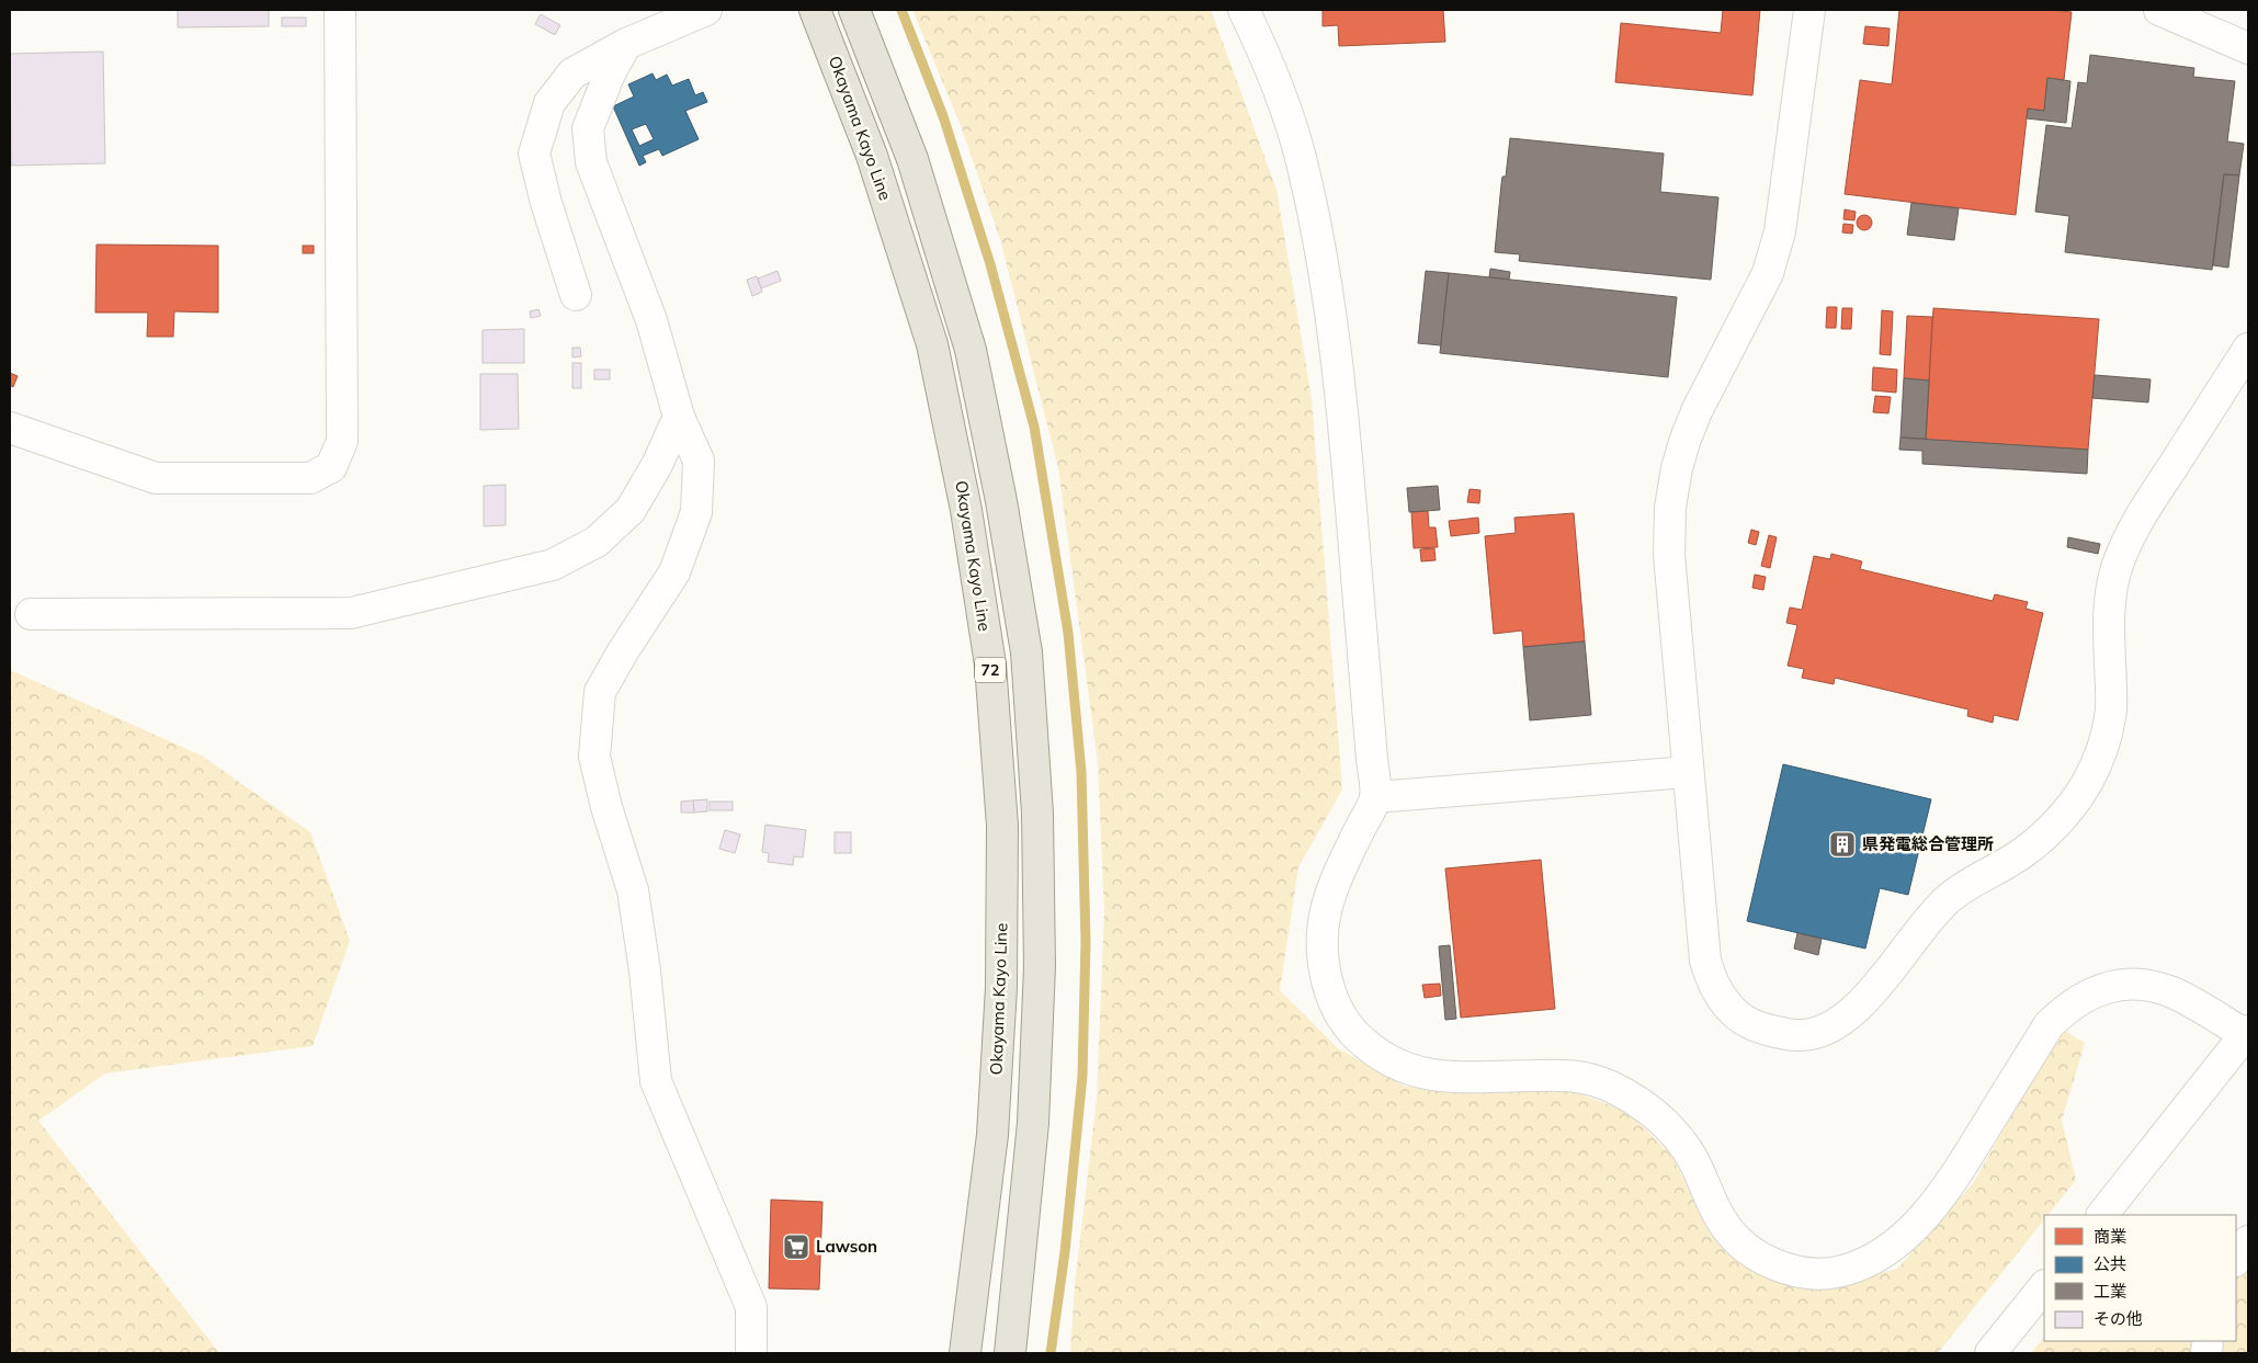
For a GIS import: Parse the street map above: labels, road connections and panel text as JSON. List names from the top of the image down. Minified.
{"streets":{"main road":["Okayama Kayo Line","72"]},"places":{"building":["県発電総合管理所"],"supermarket":["Lawson"]},"legend":["商業","公共","工業","その他"]}
